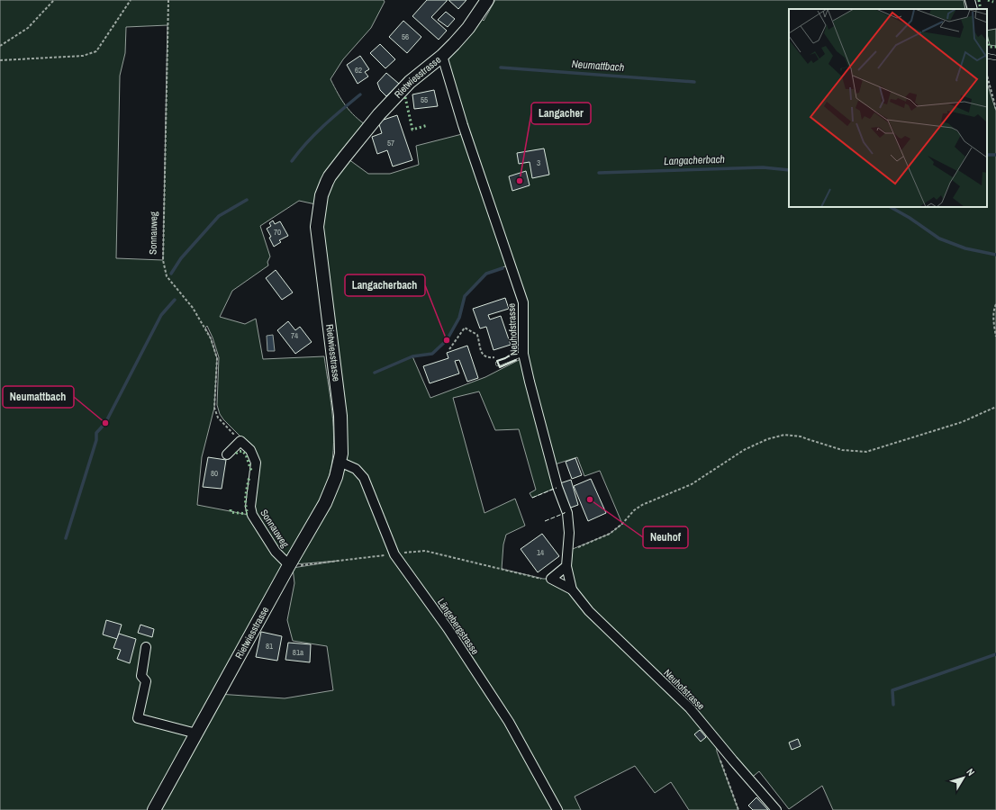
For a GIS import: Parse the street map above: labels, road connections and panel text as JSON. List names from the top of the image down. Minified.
{"streets":{"main road":["Rietwiesstrasse"],"street":["Sonnauweg","Neuhofstrasse","Längebergstrasse"]},"crossings":[["Rietwiesstrasse","Sonnauweg"],["Rietwiesstrasse","Neuhofstrasse"],["Rietwiesstrasse","Längebergstrasse"]],"water":["Neumattbach","Langacherbach"],"places":["Langacher","Langacherbach","Neumattbach","Neuhof"],"house_numbers":["56","62","55","57","3","70","74","80","14","81","81a"],"north":"top right"}
